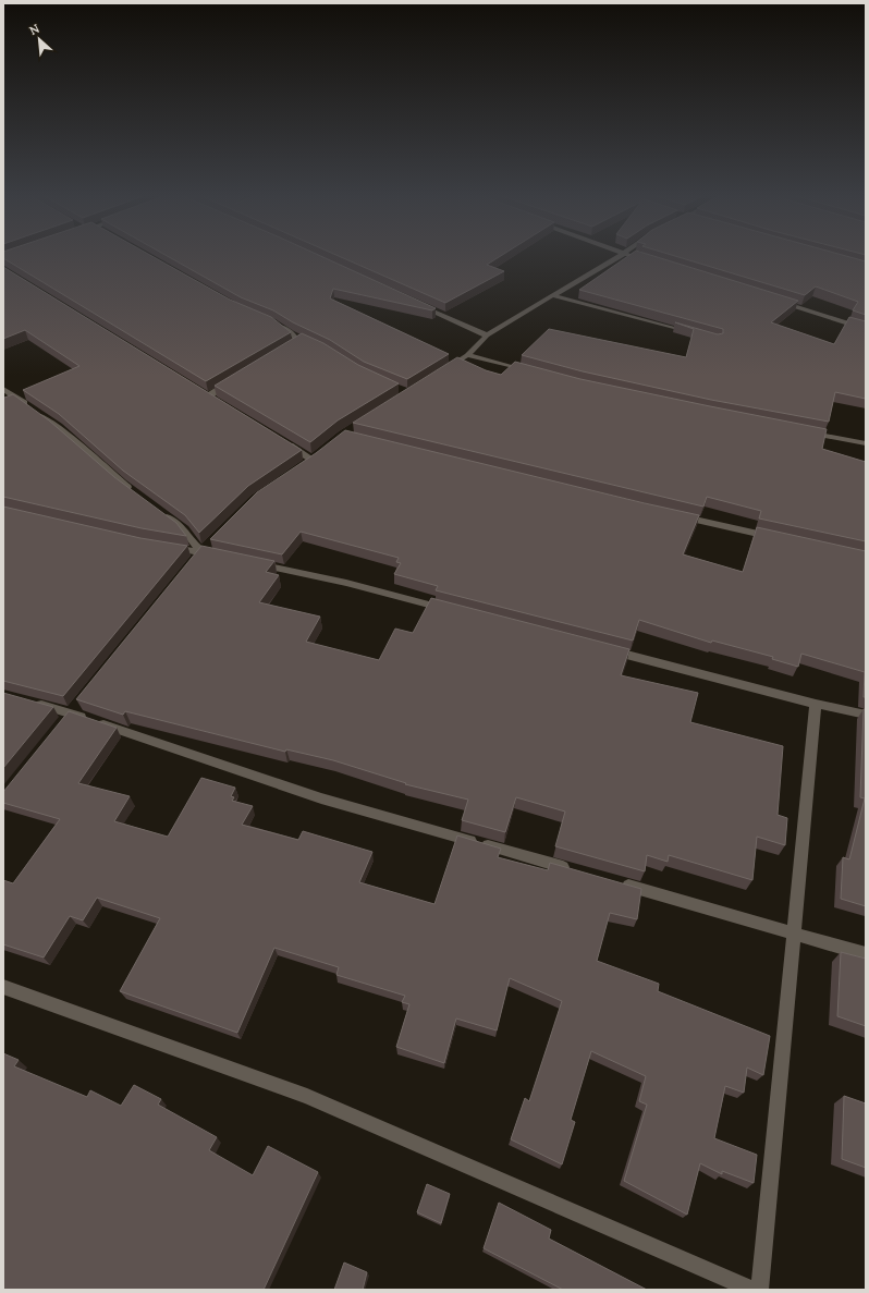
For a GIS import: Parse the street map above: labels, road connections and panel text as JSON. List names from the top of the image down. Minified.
{"north":"top left"}
